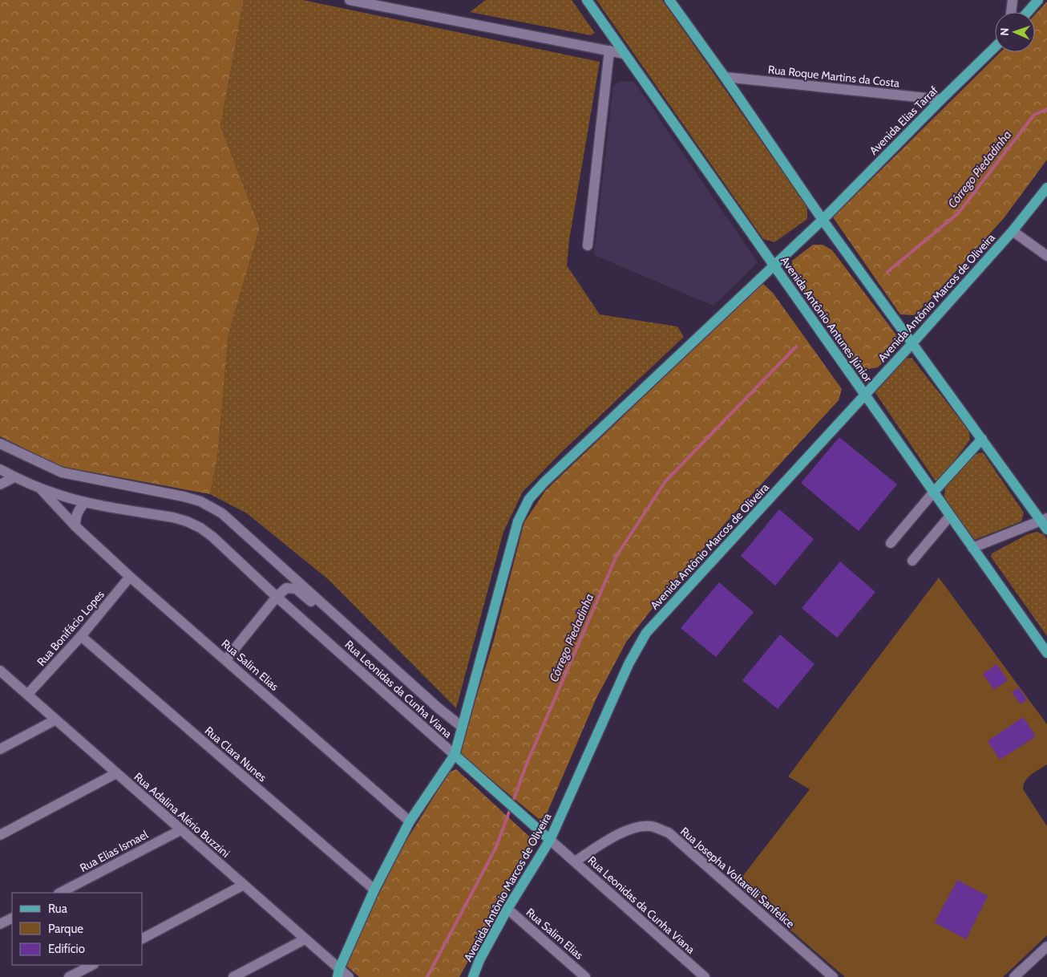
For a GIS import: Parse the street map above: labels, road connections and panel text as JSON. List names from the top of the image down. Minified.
{"streets":{"main road":["Avenida Elias Tarraf","Avenida Antônio Marcos de Oliveira","Avenida Antônio Antunes Júnior","Rua Leonidas da Cunha Viana"],"street":["Rua Roque Martins da Costa","Rua Bonifácio Lopes","Rua Salim Elias","Rua Clara Nunes","Rua Adalina Alério Buzzini","Rua Elias Ismael","Rua Josepha Voltarelli Sanfelice"]},"crossings":[["Rua Roque Martins da Costa","Avenida Elias Tarraf"],["Avenida Antônio Marcos de Oliveira","Avenida Antônio Antunes Júnior"],["Avenida Antônio Marcos de Oliveira","Rua Salim Elias"],["Avenida Antônio Marcos de Oliveira","Rua Leonidas da Cunha Viana"],["Rua Bonifácio Lopes","Rua Salim Elias"],["Rua Bonifácio Lopes","Rua Clara Nunes"],["Rua Bonifácio Lopes","Rua Adalina Alério Buzzini"],["Rua Salim Elias","Rua Leonidas da Cunha Viana"],["Rua Leonidas da Cunha Viana","Rua Josepha Voltarelli Sanfelice"],["Rua Adalina Alério Buzzini","Rua Elias Ismael"]],"water":["Córrego Piedadinha"],"legend":["Rua","Parque","Edifício"],"north":"left"}
